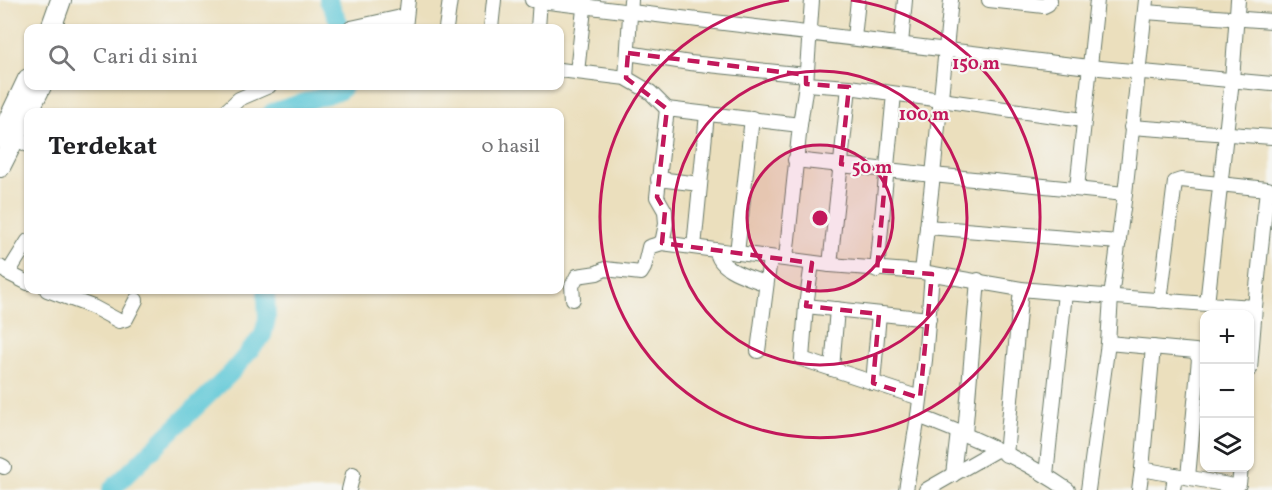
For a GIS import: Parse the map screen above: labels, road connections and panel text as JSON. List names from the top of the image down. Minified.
{"page":{"search":"Cari di sini","heading":["Terdekat","0 hasil"],"map_buttons":["+","−"]},"rings":["150 m","100 m","50 m"]}
